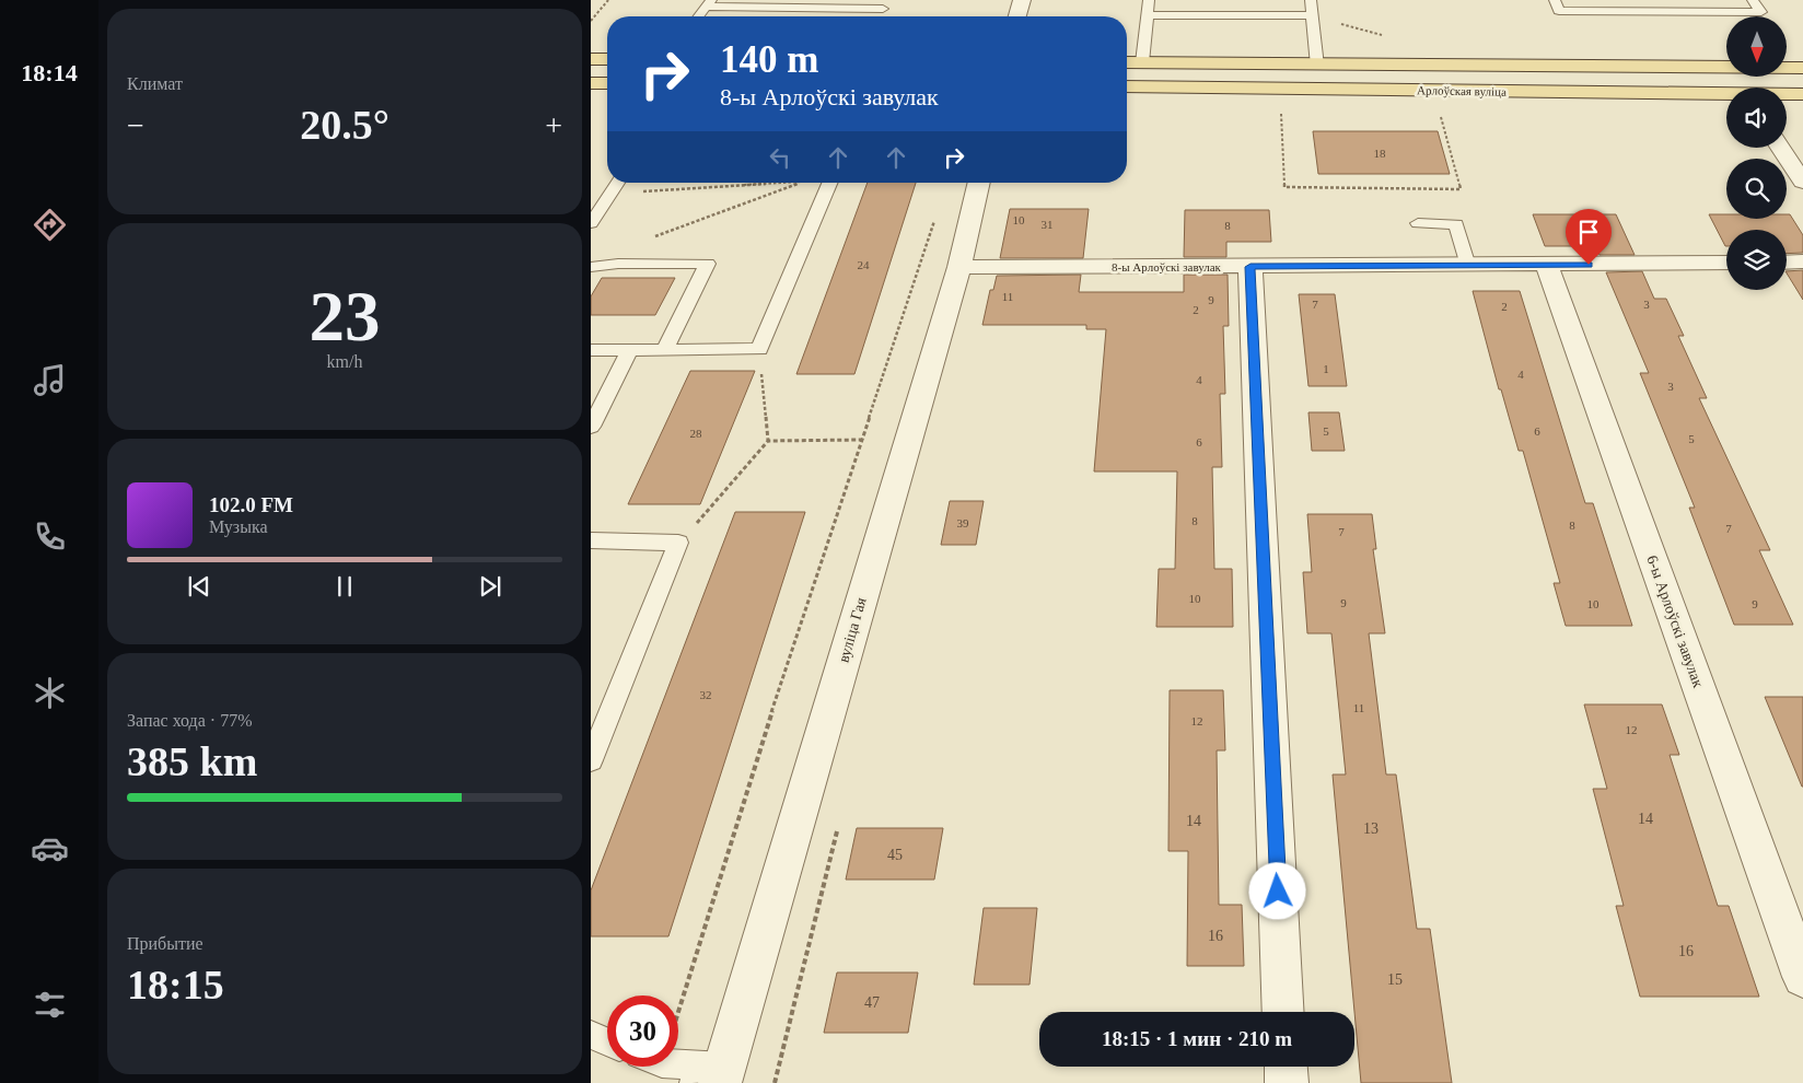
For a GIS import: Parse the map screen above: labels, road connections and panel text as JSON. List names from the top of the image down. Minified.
{"streets":{"main road":["Арлоўская вуліца"],"street":["8-ы Арлоўскі завулак","6-ы Арлоўскі завулак","вуліца Гая"]},"crossings":[["8-ы Арлоўскі завулак","6-ы Арлоўскі завулак"],["8-ы Арлоўскі завулак","вуліца Гая"]],"house_numbers":["18","10","31","8","24","11","9","7","3","2","2","1","4","4","3","5","6","28","5","6","8","39","8","7","7","10","9","10","9","32","11","12","12","14","14","13","45","16","16","15","47"],"north":"bottom","page":{"tabs":"18:14","tile":["Климат",["23","km/h"],["Запас хода · 77%","385 km"],["Прибытие","18:15"]],"turn":["140 m","8-ы Арлоўскі завулак"],"heat":["−","20.5°","+"],"song":["102.0 FM","Музыка"],"limit":"30","trip":"18:15 · 1 мин · 210 m"}}
